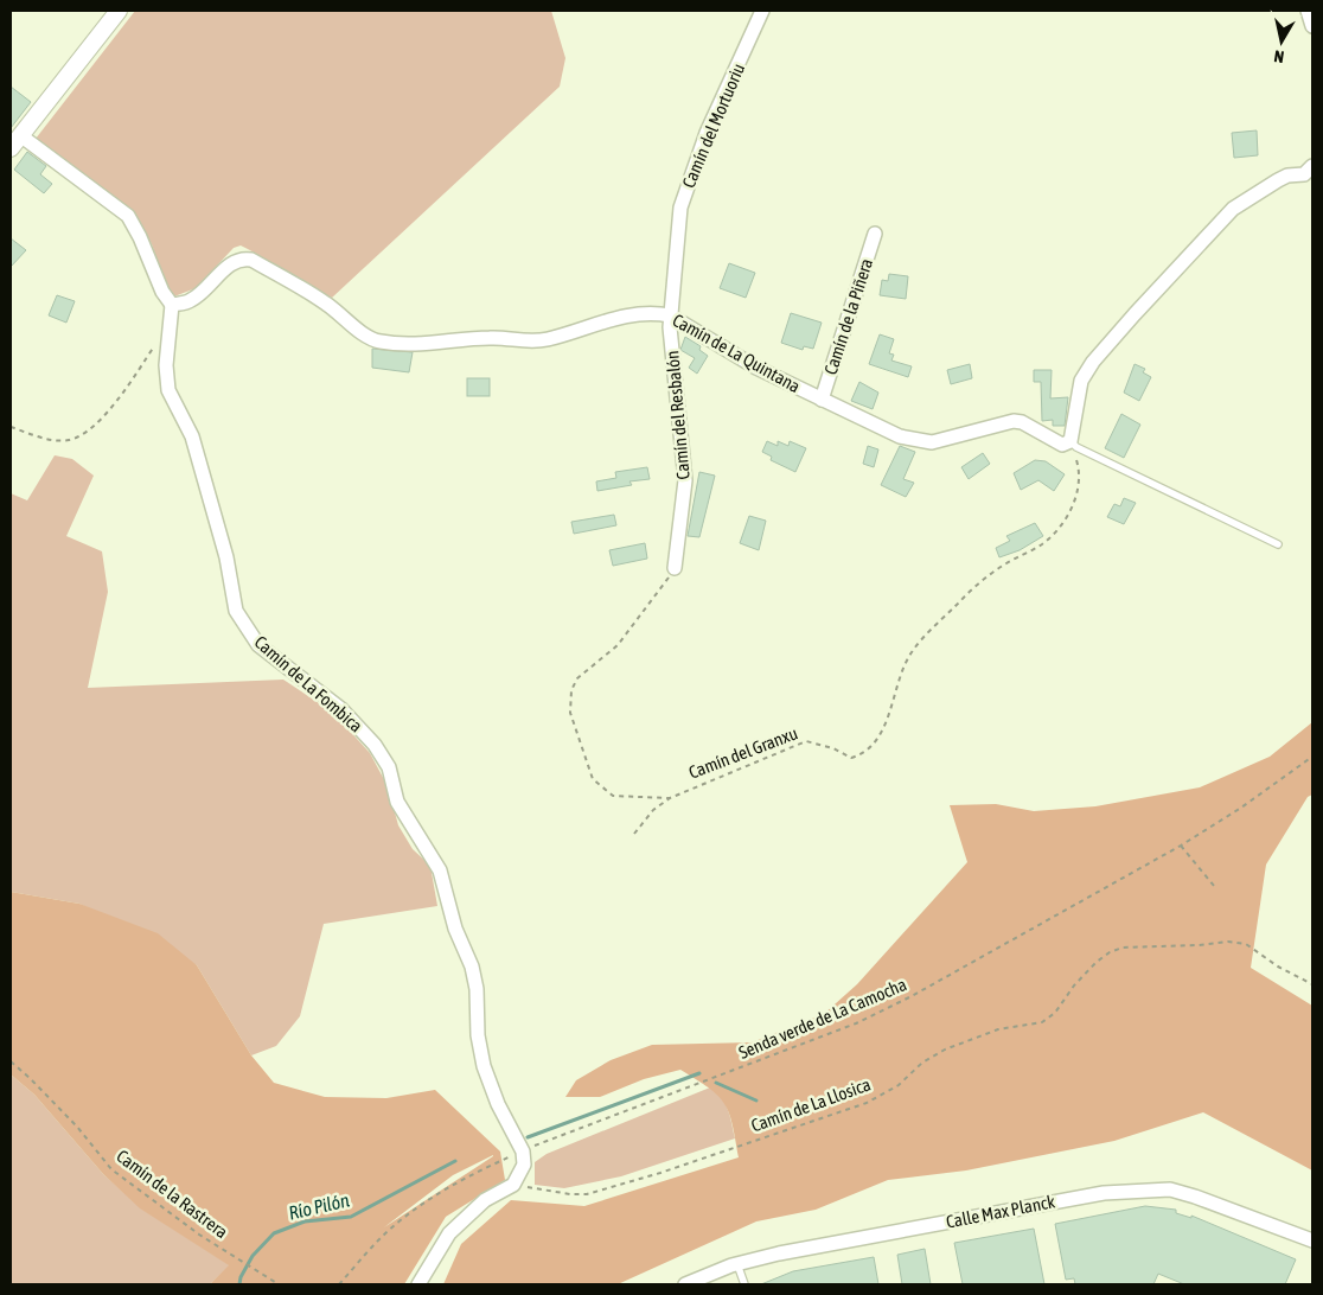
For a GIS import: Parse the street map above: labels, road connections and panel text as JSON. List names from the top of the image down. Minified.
{"streets":{"street":["Camín del Mortuoriu","Camín de la Piñera","Camín de La Quintana","Camín del Resbalón","Camín de La Fombica","Calle Max Planck"],"path":["Camín del Granxu","Senda verde de La Camocha","Camín de La Llosica","Camín de la Rastrera"]},"crossings":[["Camín del Mortuoriu","Camín de La Quintana"],["Camín del Mortuoriu","Camín del Resbalón"],["Camín de la Piñera","Camín de La Quintana"],["Camín de La Quintana","Camín del Resbalón"],["Camín de La Quintana","Camín de La Fombica"],["Camín de La Quintana","Camín del Granxu"],["Camín de La Fombica","Senda verde de La Camocha"]],"water":["Río Pilón"],"north":"bottom"}
